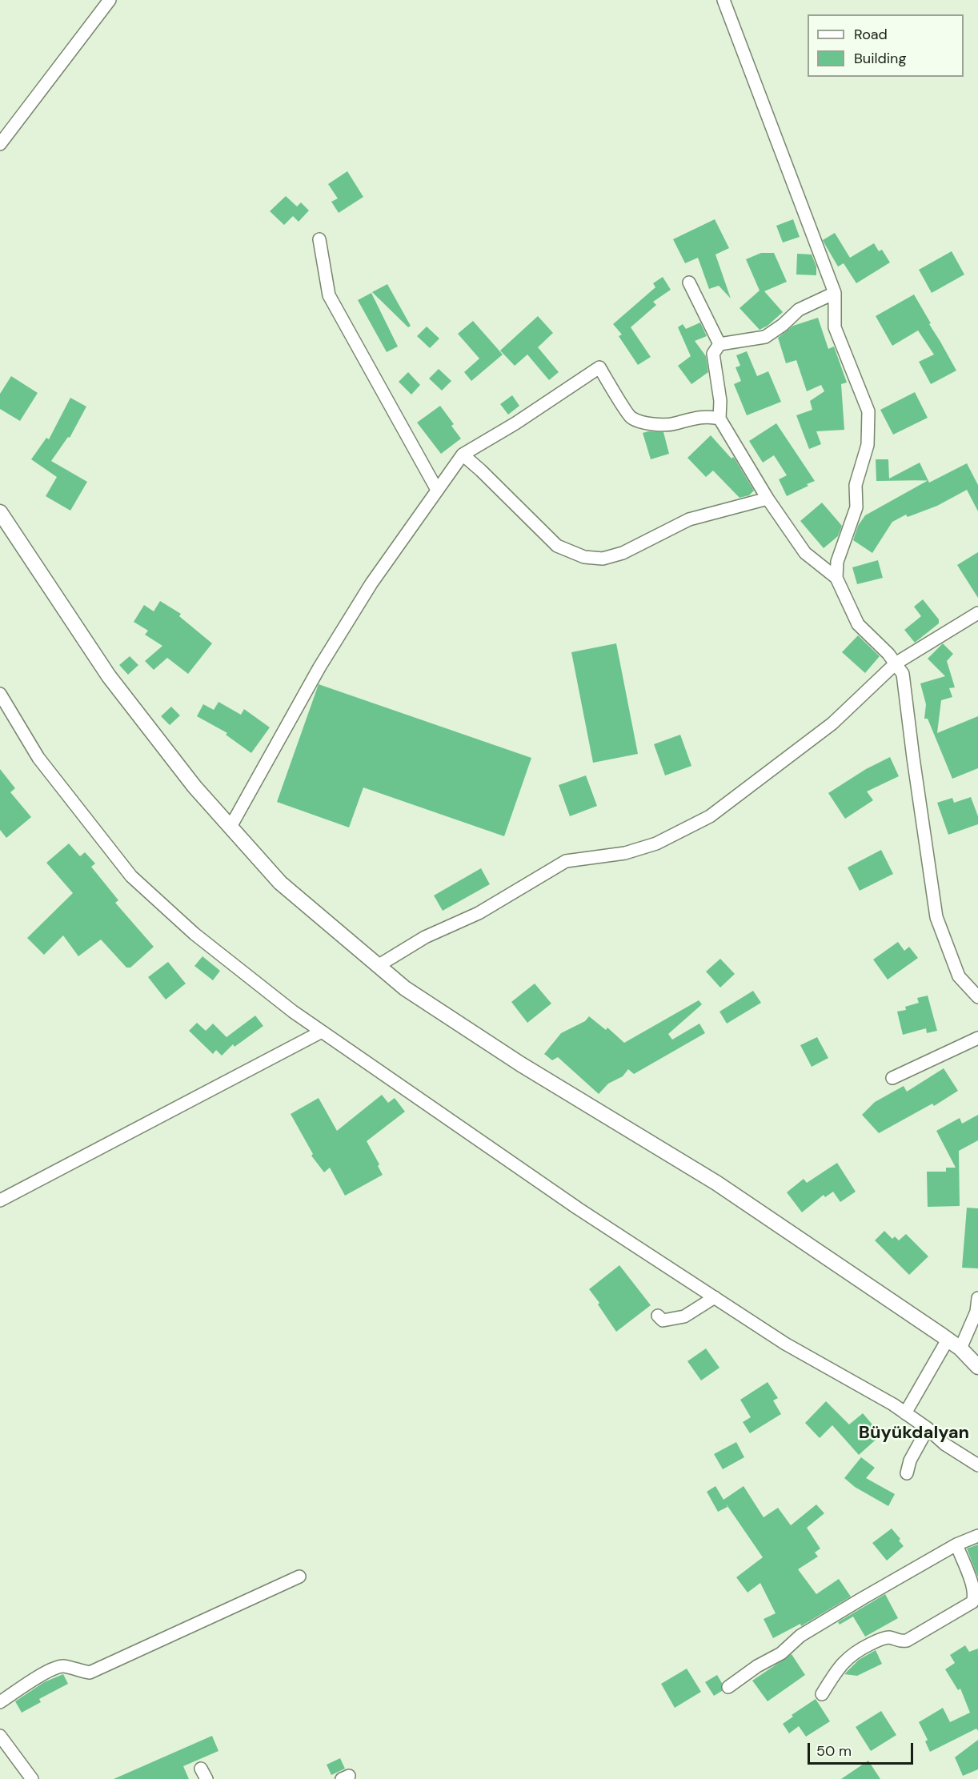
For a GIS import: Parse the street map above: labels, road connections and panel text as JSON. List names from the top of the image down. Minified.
{"districts":["Büyükdalyan"],"legend":["Road","Building"],"scale_bar":"50 m"}
